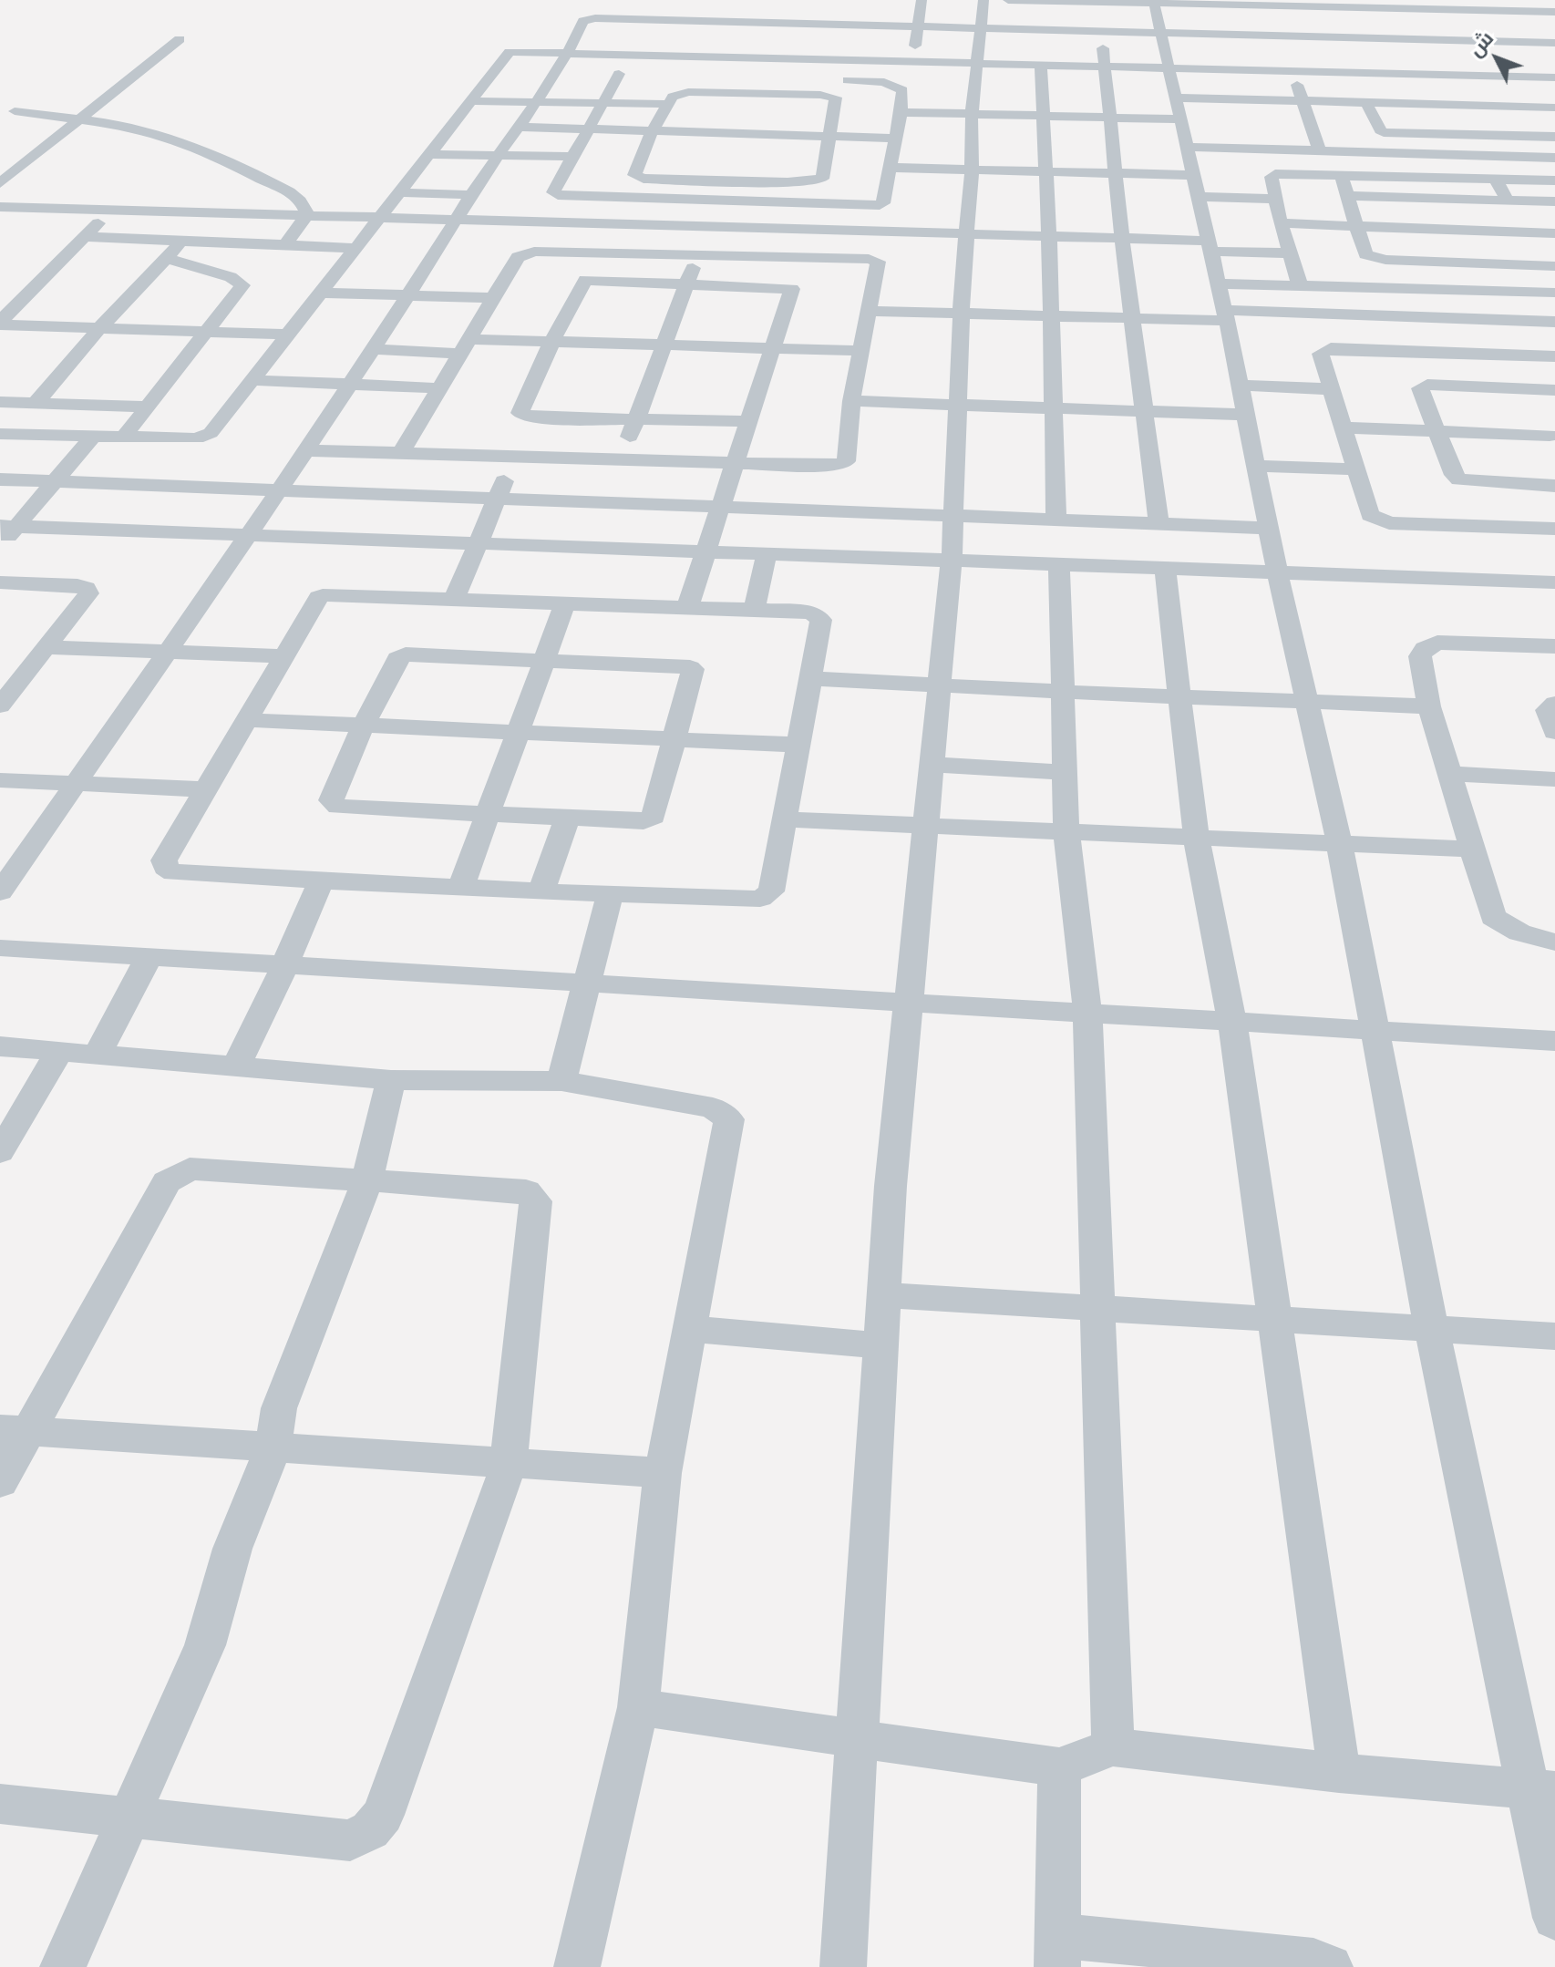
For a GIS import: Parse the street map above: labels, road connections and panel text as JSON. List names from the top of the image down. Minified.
{"north":"top left"}
